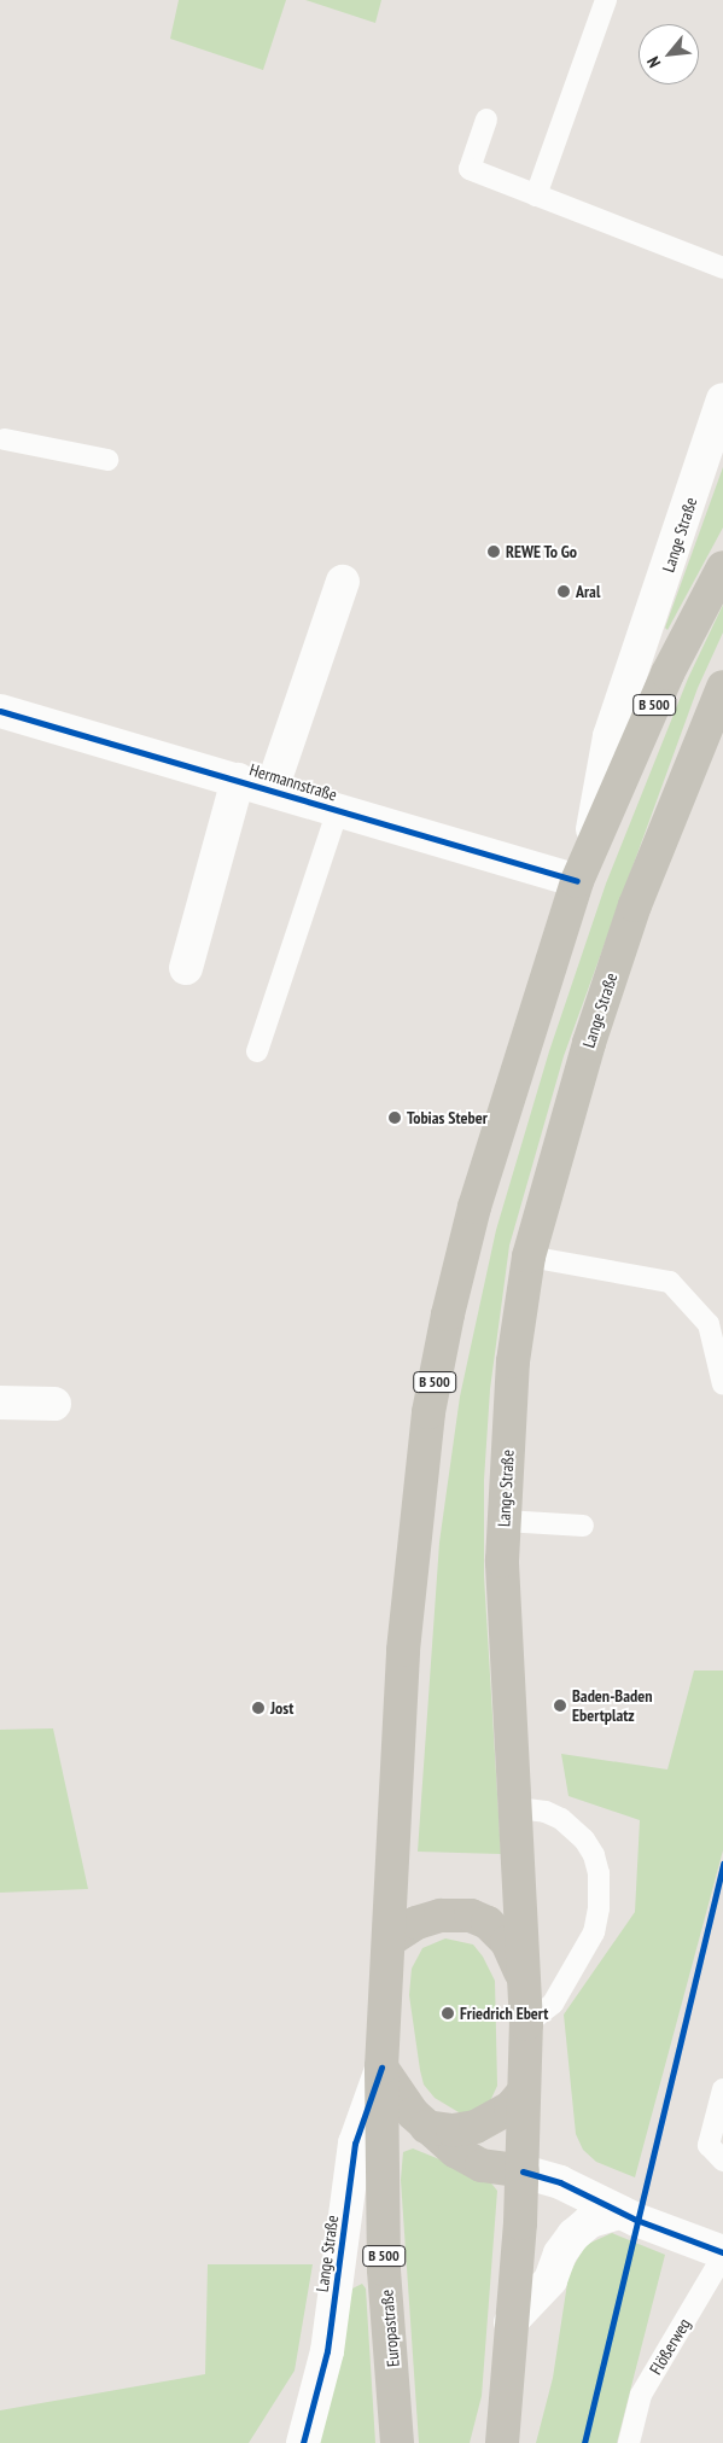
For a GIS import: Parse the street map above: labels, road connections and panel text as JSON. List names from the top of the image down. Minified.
{"streets":{"main road":["Lange Straße","B 500","Europastraße"],"street":["Hermannstraße"],"lane":["Flößerweg"]},"crossings":[["Lange Straße","Hermannstraße"],["Lange Straße","Europastraße"]],"places":["REWE To Go","Aral","Tobias Steber","Baden-Baden Ebertplatz","Jost","Friedrich Ebert"],"north":"bottom left"}
